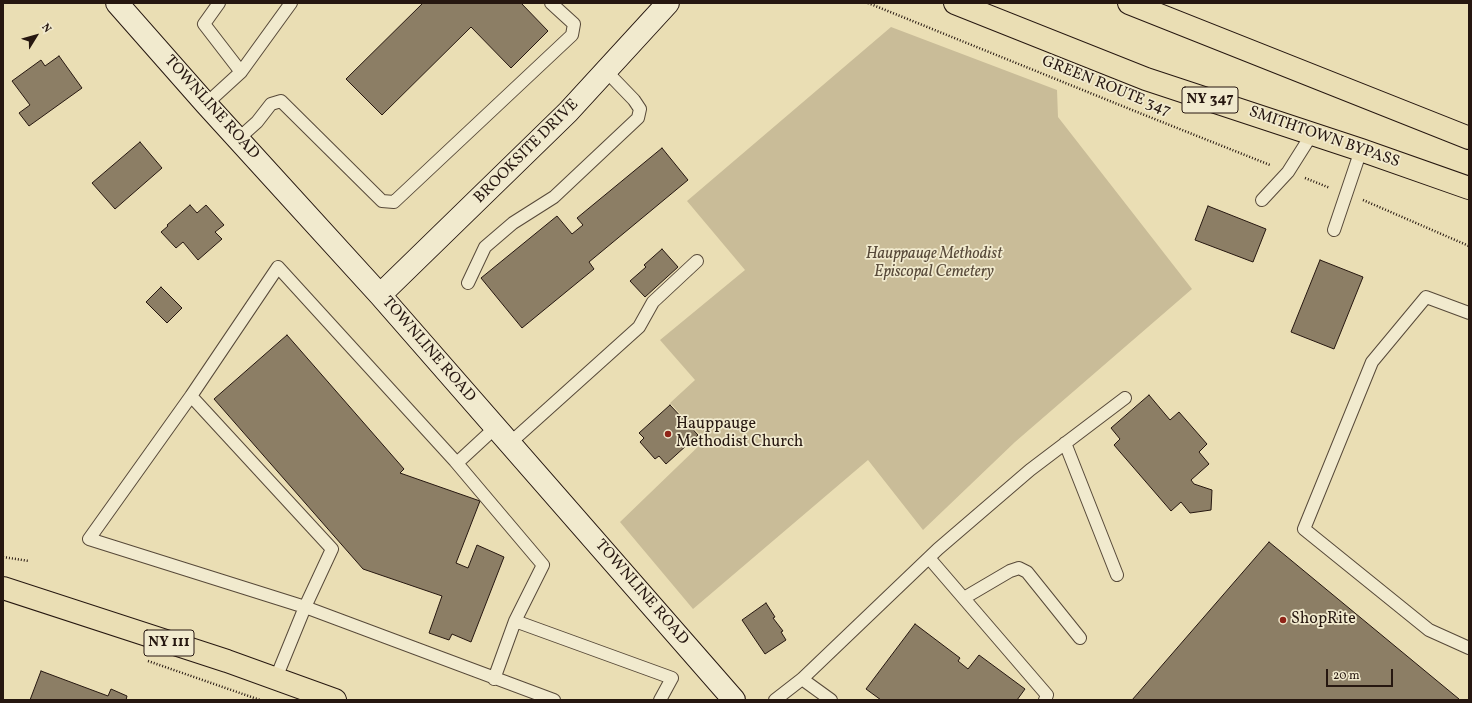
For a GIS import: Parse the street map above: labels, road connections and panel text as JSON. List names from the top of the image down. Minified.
{"streets":{"main road":["NY 347","TOWNLINE ROAD","SMITHTOWN BYPASS","BROOKSITE DRIVE","NY 111"],"path":["GREEN ROUTE 347"]},"crossings":[["TOWNLINE ROAD","BROOKSITE DRIVE"]],"parks":["Hauppauge Methodist Episcopal Cemetery"],"places":["Hauppauge Methodist Church","ShopRite"],"scale_bar":"20 m","north":"top right"}
